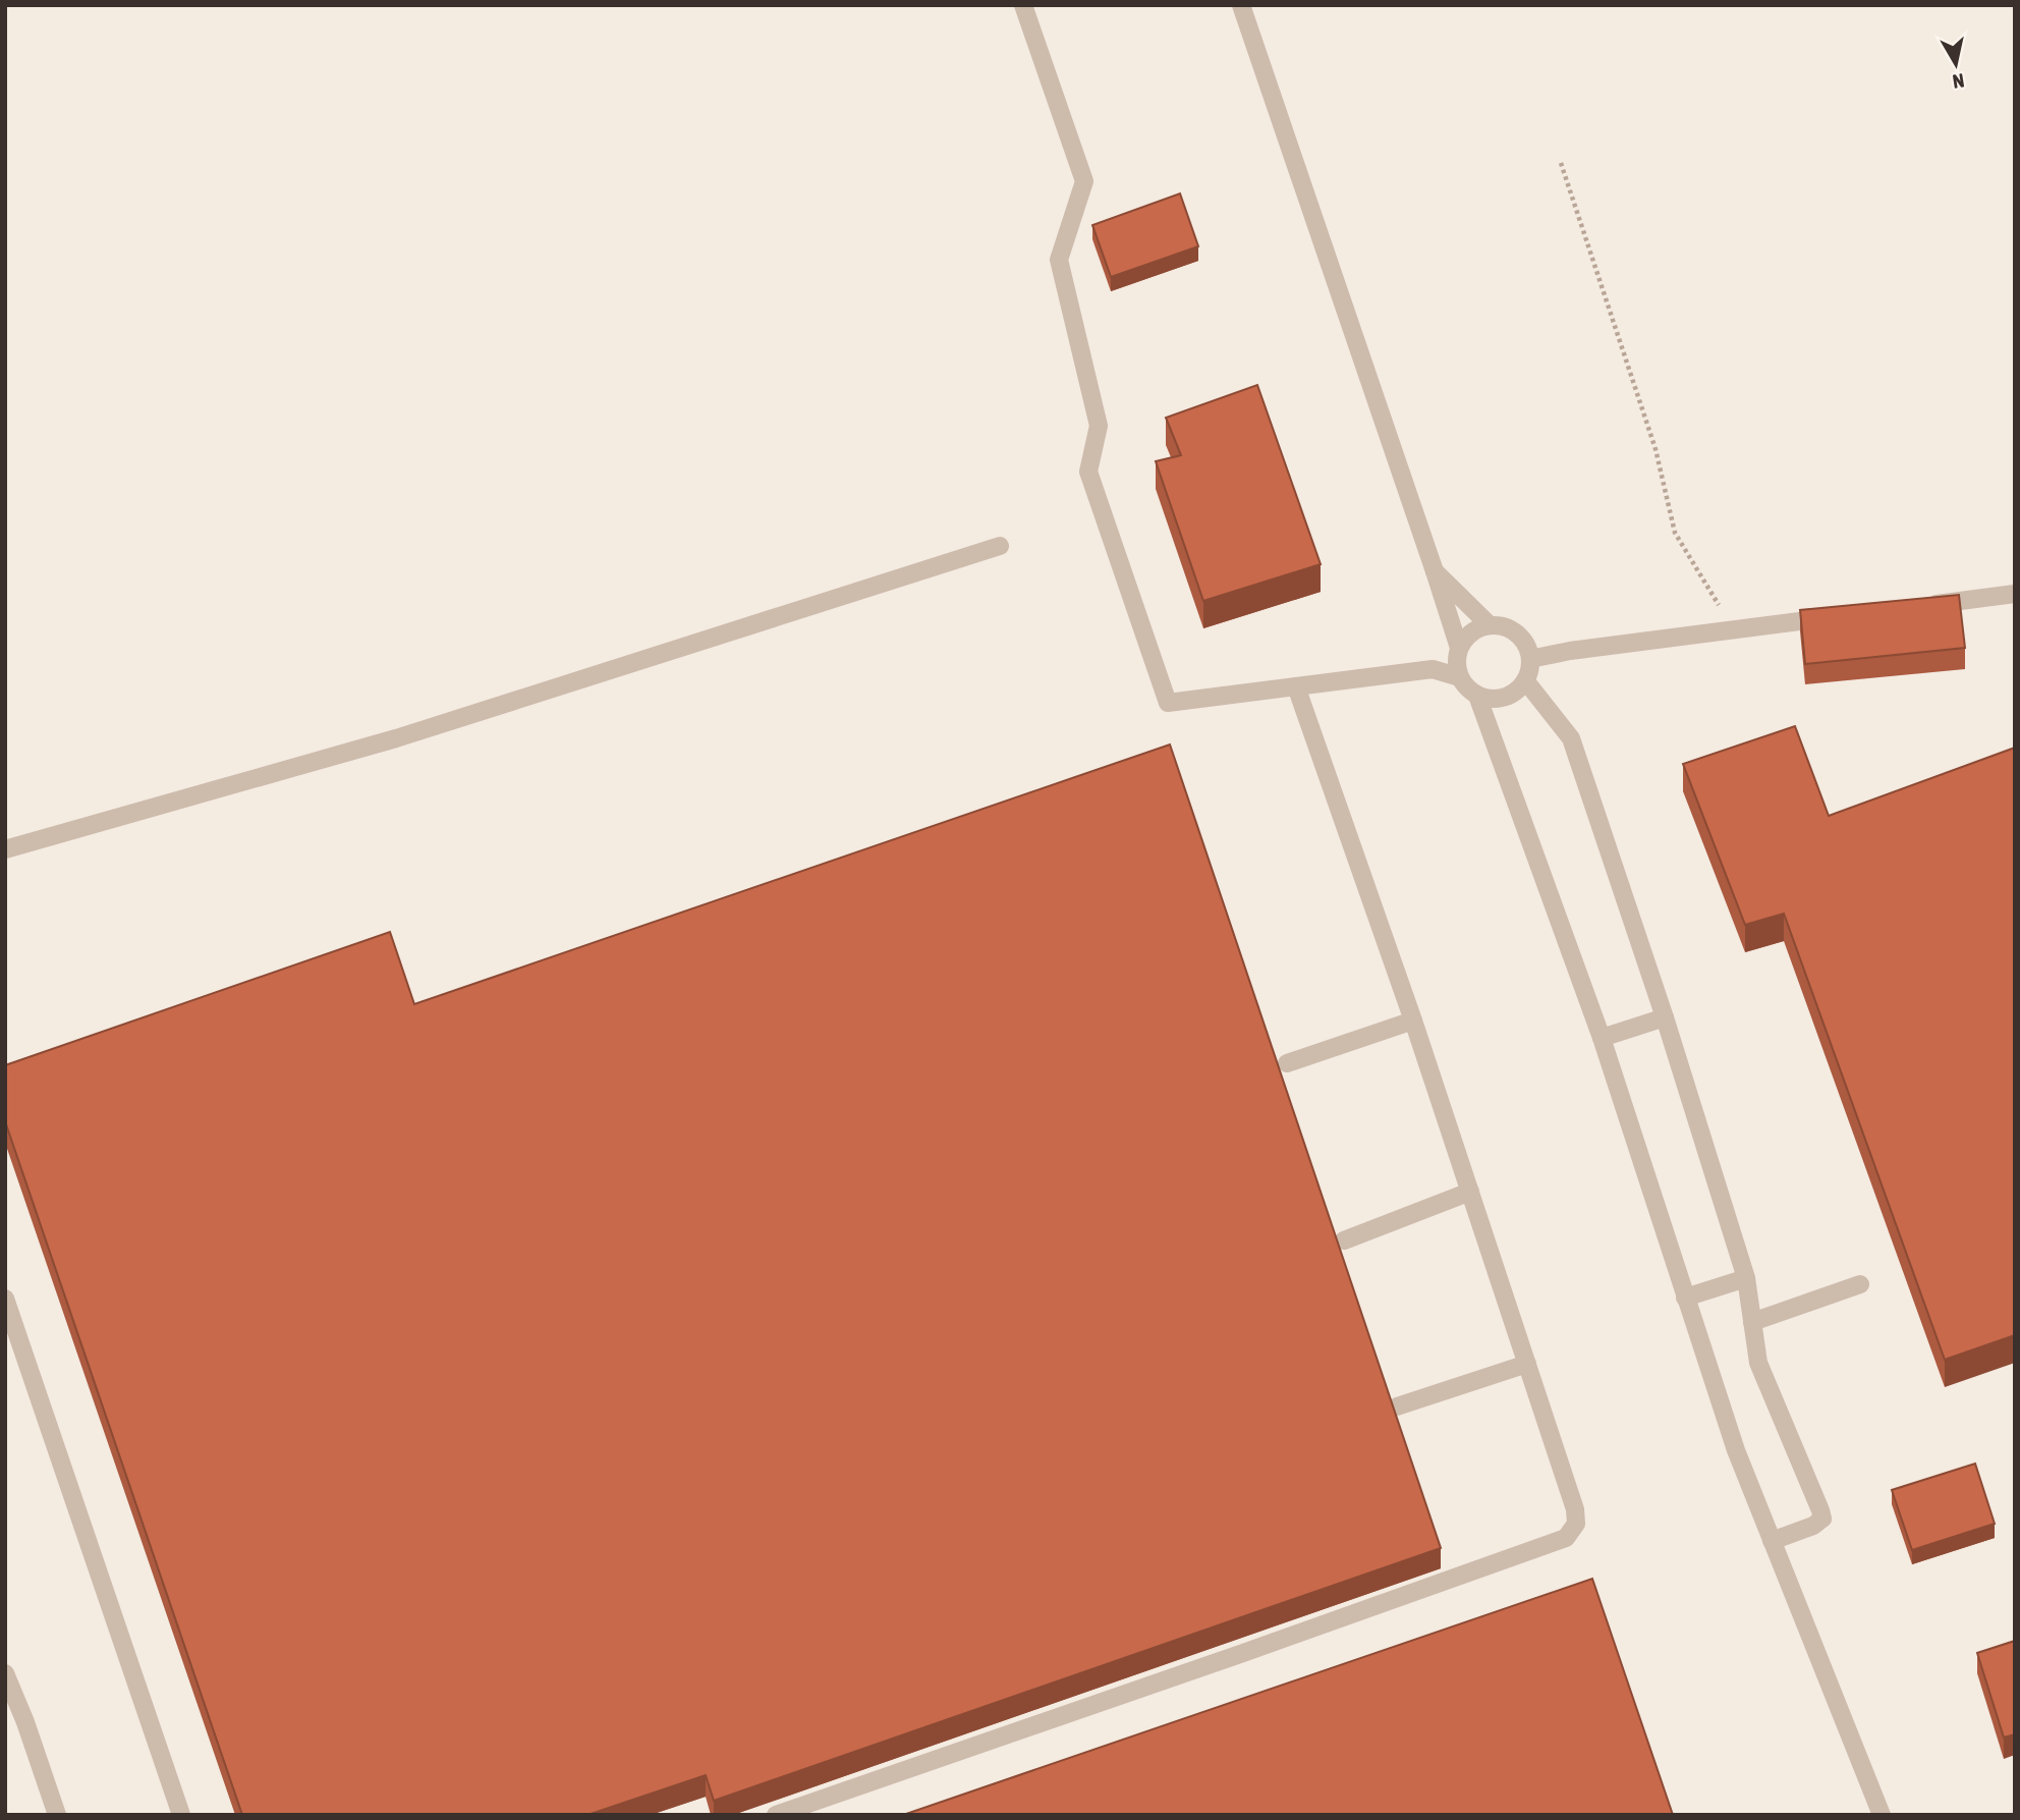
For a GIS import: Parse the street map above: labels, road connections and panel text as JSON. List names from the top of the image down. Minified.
{"north":"bottom"}
